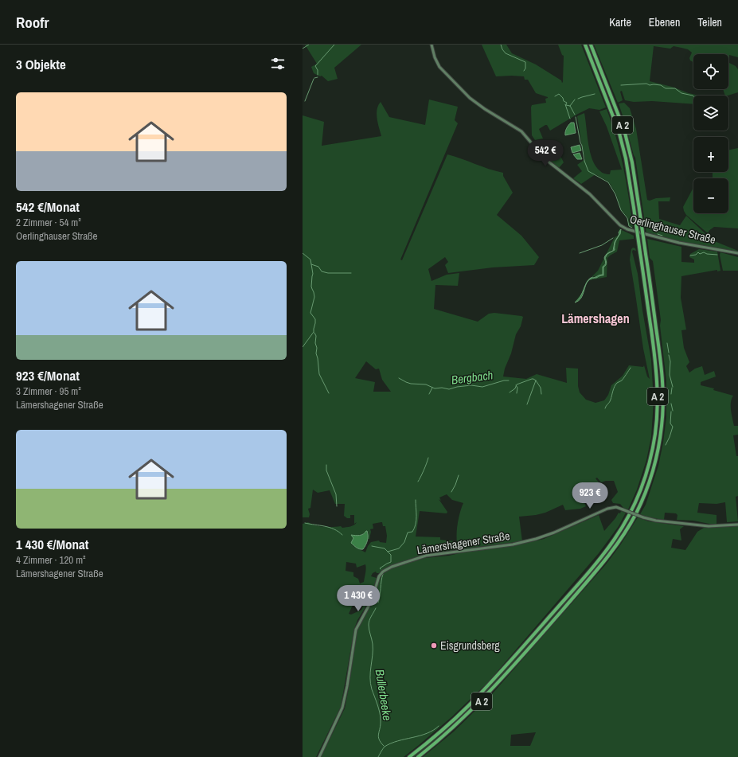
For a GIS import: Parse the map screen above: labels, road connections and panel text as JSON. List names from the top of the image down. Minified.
{"streets":{"highway":["A 2"],"main road":["Oerlinghauser Straße","Lämershagener Straße"]},"districts":["Lämershagen"],"water":["Bergbach","Bullerbeeke"],"places":["Eisgrundsberg"],"page":{"header":"Roofr","nav":["Karte","Ebenen","Teilen"],"heading":"3 Objekte","map_buttons":["+","−"],"list":[{"name":"542 €/Monat","note":"2 Zimmer · 54 m² · Oerlinghauser Straße"},{"name":"923 €/Monat","note":"3 Zimmer · 95 m² · Lämershagener Straße"},{"name":"1 430 €/Monat","note":"4 Zimmer · 120 m² · Lämershagener Straße"}],"price":["542 €","923 €","1 430 €"]}}
